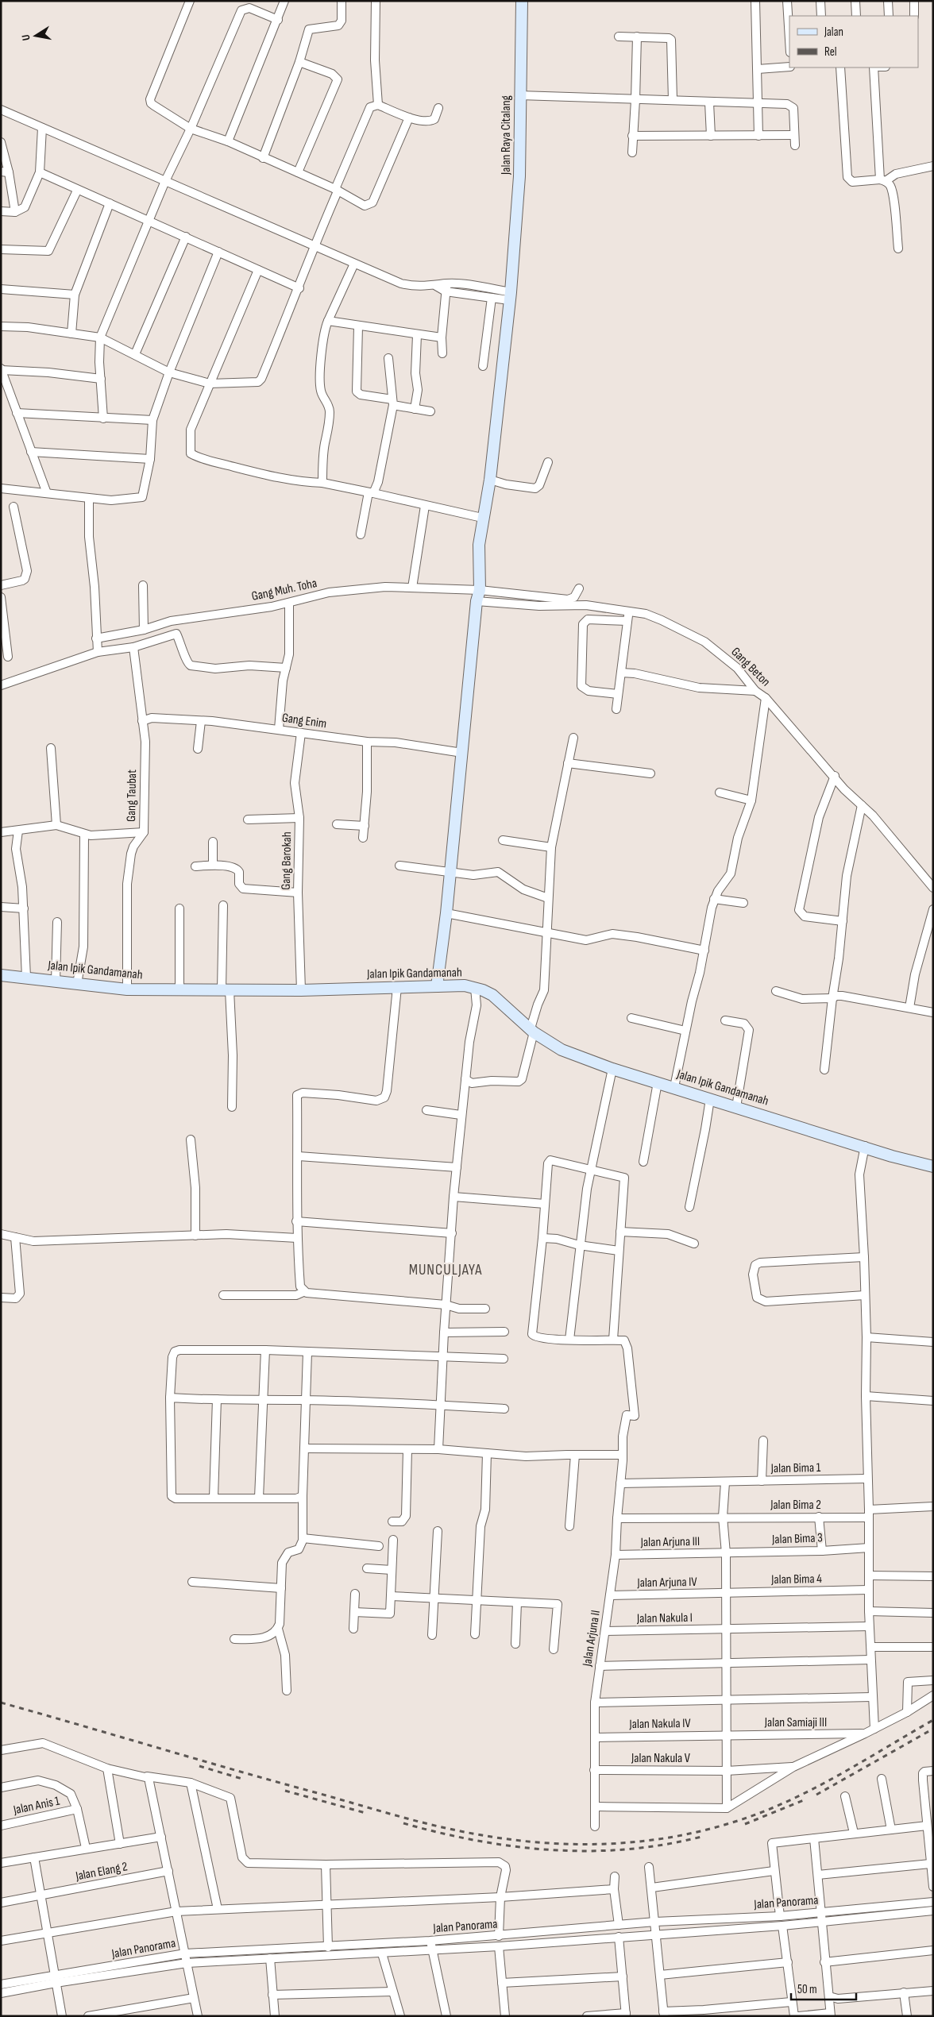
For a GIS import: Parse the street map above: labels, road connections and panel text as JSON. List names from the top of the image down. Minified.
{"streets":{"street":["Jalan Raya Citalang","Gang Muh. Toha","Gang Beton","Gang Enim","Gang Taubat","Gang Barokah","Jalan Ipik Gandamanah","Jalan Bima 1","Jalan Bima 2","Jalan Bima 3","Jalan Arjuna III","Jalan Bima 4","Jalan Arjuna IV","Jalan Nakula I","Jalan Arjuna II","Jalan Samiaji III","Jalan Nakula IV","Jalan Nakula V","Jalan Anis 1","Jalan Elang 2","Jalan Panorama"]},"crossings":[["Jalan Raya Citalang","Gang Muh. Toha"],["Jalan Raya Citalang","Gang Beton"],["Jalan Raya Citalang","Gang Enim"],["Jalan Raya Citalang","Jalan Ipik Gandamanah"],["Gang Enim","Gang Taubat"],["Gang Enim","Gang Barokah"],["Gang Taubat","Jalan Ipik Gandamanah"],["Gang Barokah","Jalan Ipik Gandamanah"],["Jalan Bima 1","Jalan Arjuna II"],["Jalan Bima 2","Jalan Arjuna II"],["Jalan Bima 3","Jalan Arjuna III"],["Jalan Arjuna III","Jalan Arjuna II"],["Jalan Bima 4","Jalan Arjuna IV"],["Jalan Arjuna IV","Jalan Arjuna II"],["Jalan Nakula I","Jalan Arjuna II"],["Jalan Arjuna II","Jalan Nakula IV"],["Jalan Arjuna II","Jalan Nakula V"],["Jalan Samiaji III","Jalan Nakula IV"]],"districts":["MUNCULJAYA"],"legend":["Jalan","Rel"],"scale_bar":"50 m","north":"left"}
